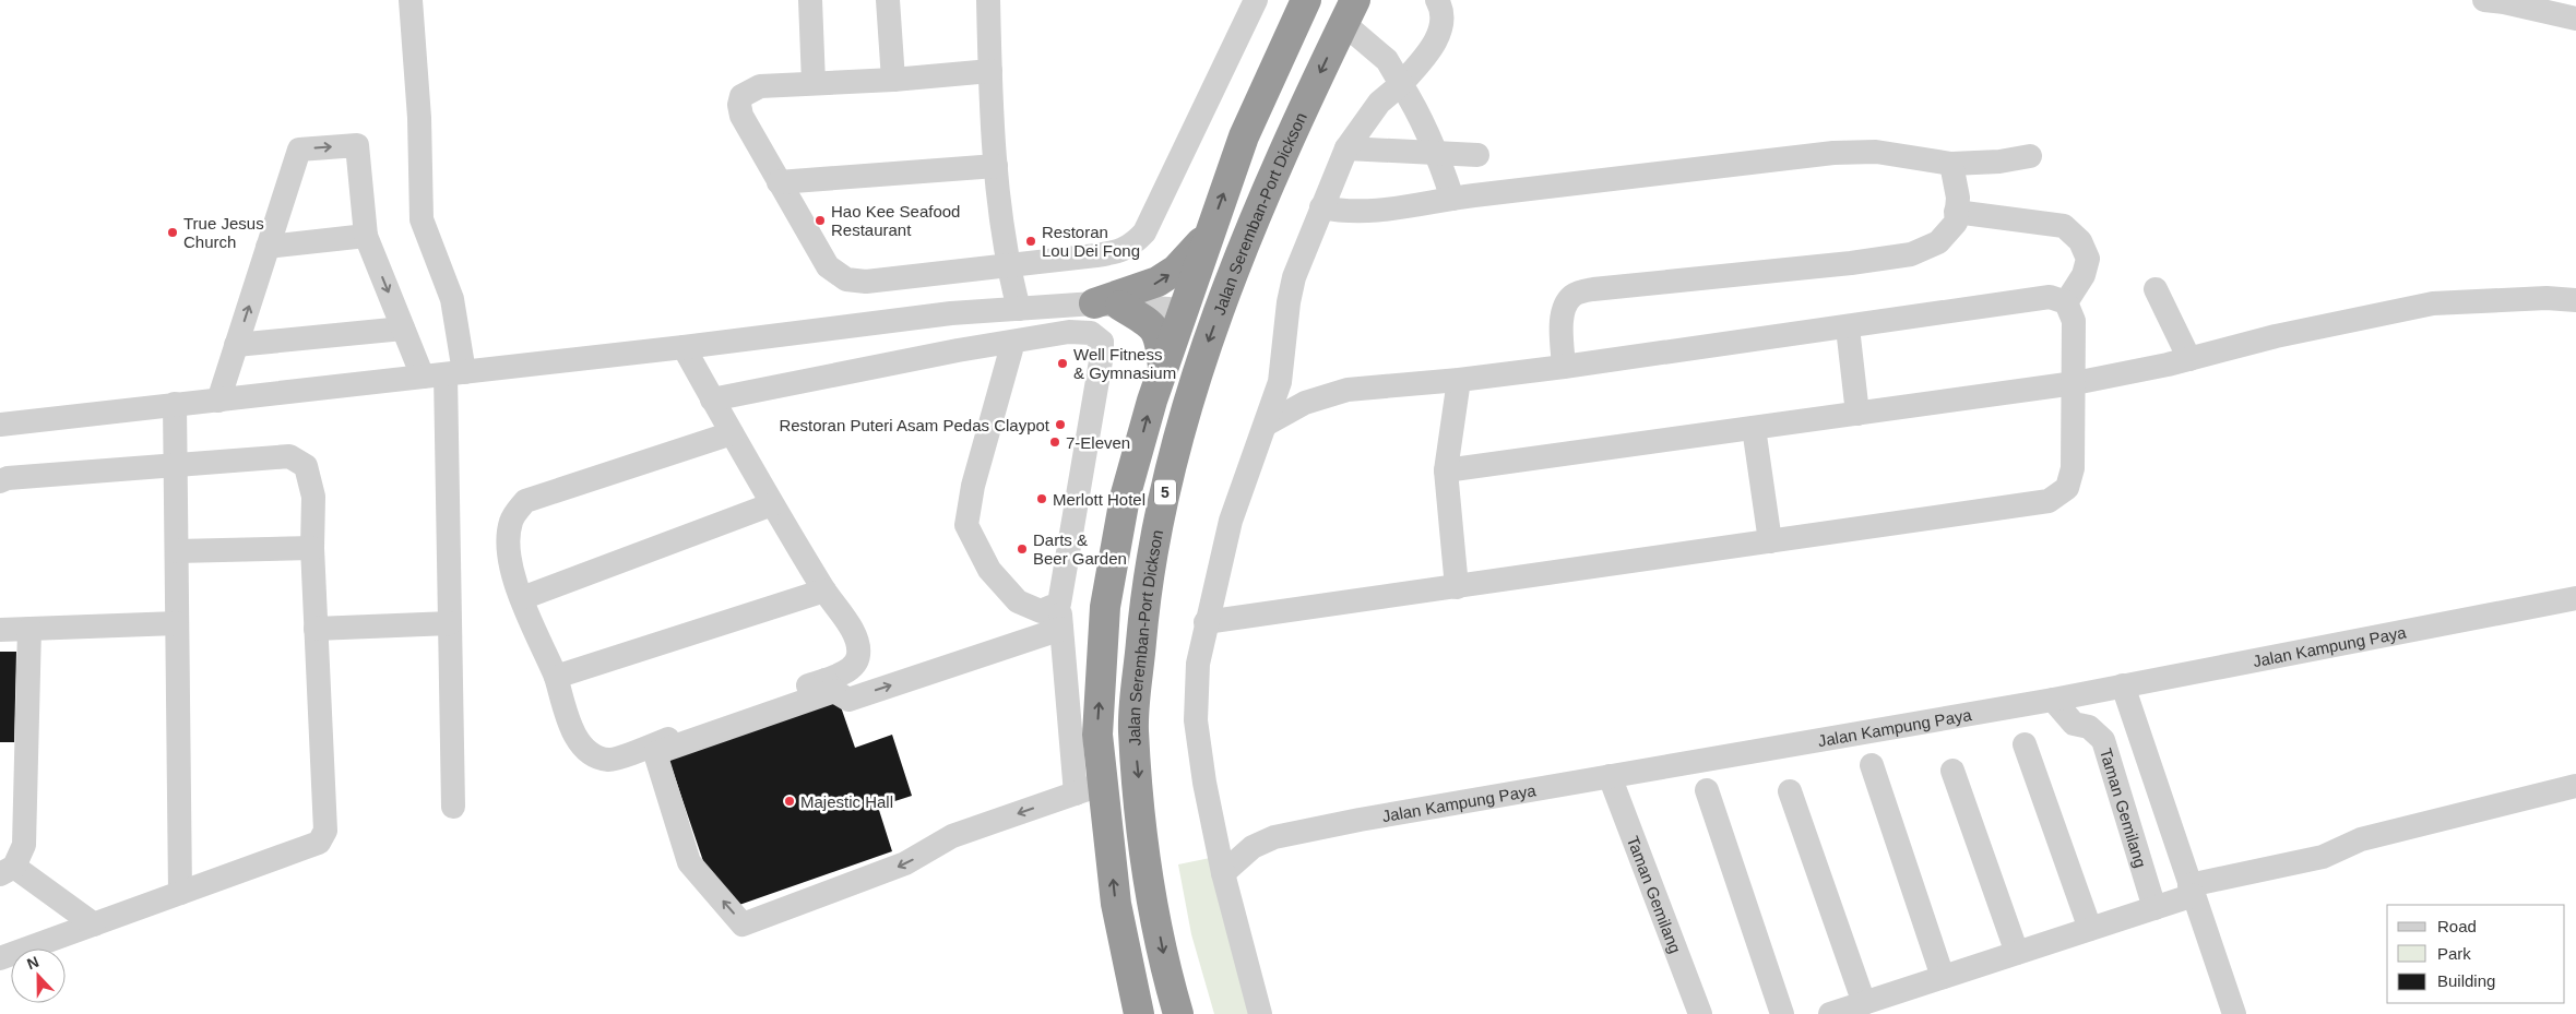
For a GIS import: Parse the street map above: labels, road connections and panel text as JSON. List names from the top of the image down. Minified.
{"streets":{"highway":["Jalan Seremban-Port Dickson","5"],"street":["Jalan Kampung Paya","Taman Gemilang"]},"crossings":[["Jalan Kampung Paya","Taman Gemilang"]],"places":["Hao Kee Seafood Restaurant","True Jesus Church","Restoran Lou Dei Fong","Well Fitness & Gymnasium","Restoran Puteri Asam Pedas Claypot","7-Eleven","Merlott Hotel","Darts & Beer Garden","Majestic Hall"],"legend":["Road","Park","Building"],"north":"top"}
